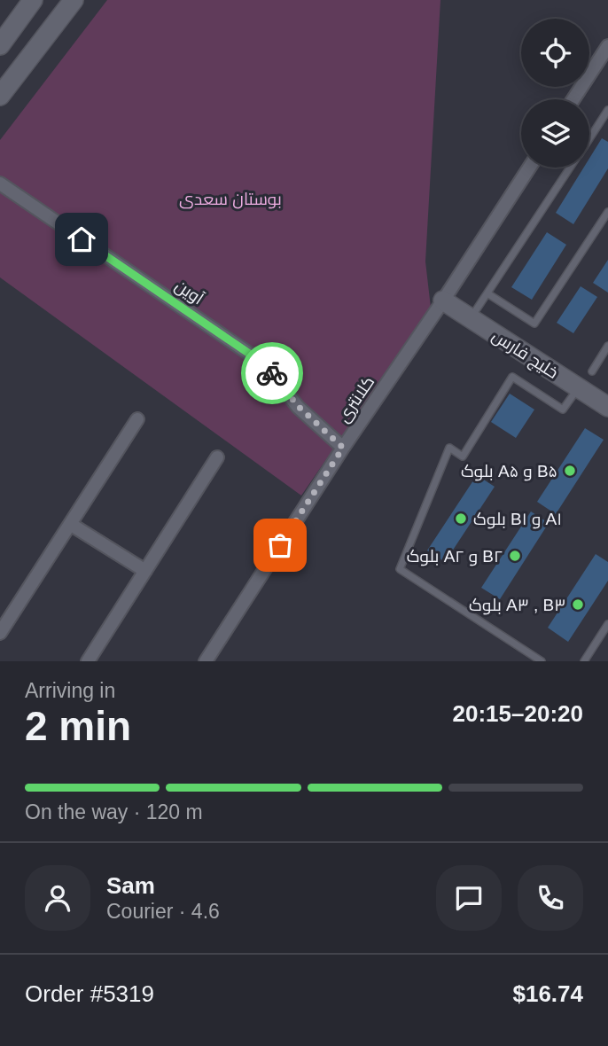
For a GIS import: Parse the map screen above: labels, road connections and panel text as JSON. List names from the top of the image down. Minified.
{"streets":{"street":["آوین","خلیج فارس","کلانتری"]},"crossings":[["آوین","کلانتری"],["خلیج فارس","کلانتری"]],"parks":["بوستان سعدی"],"places":["بلوک A۵ و B۵","بلوک B۱ و A۱","بلوک A۲ و B۲","بلوک A۳ , B۳"],"page":{"heading":["2 min","Arriving in","20:15–20:20"],"panel":["Sam","Courier · 4.6","Order #5319","$16.74"],"bar":"On the way · 120 m"}}
